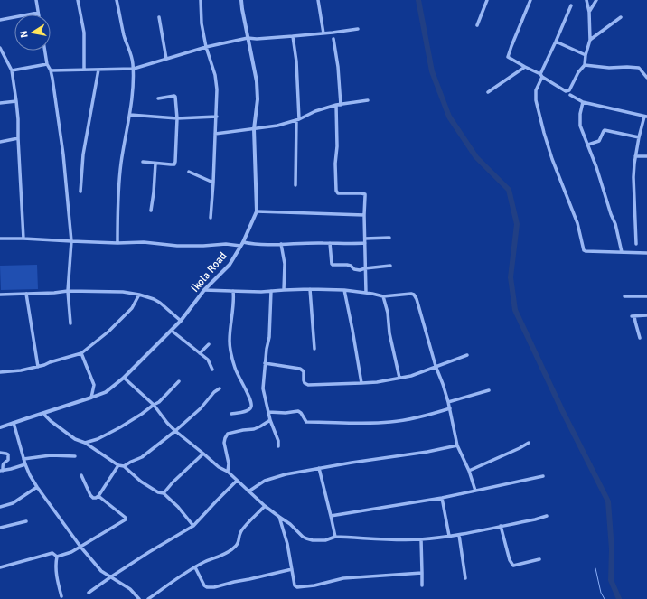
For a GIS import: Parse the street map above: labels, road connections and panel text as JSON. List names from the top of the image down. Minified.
{"streets":{"street":["Ikola Road"]},"north":"left"}
